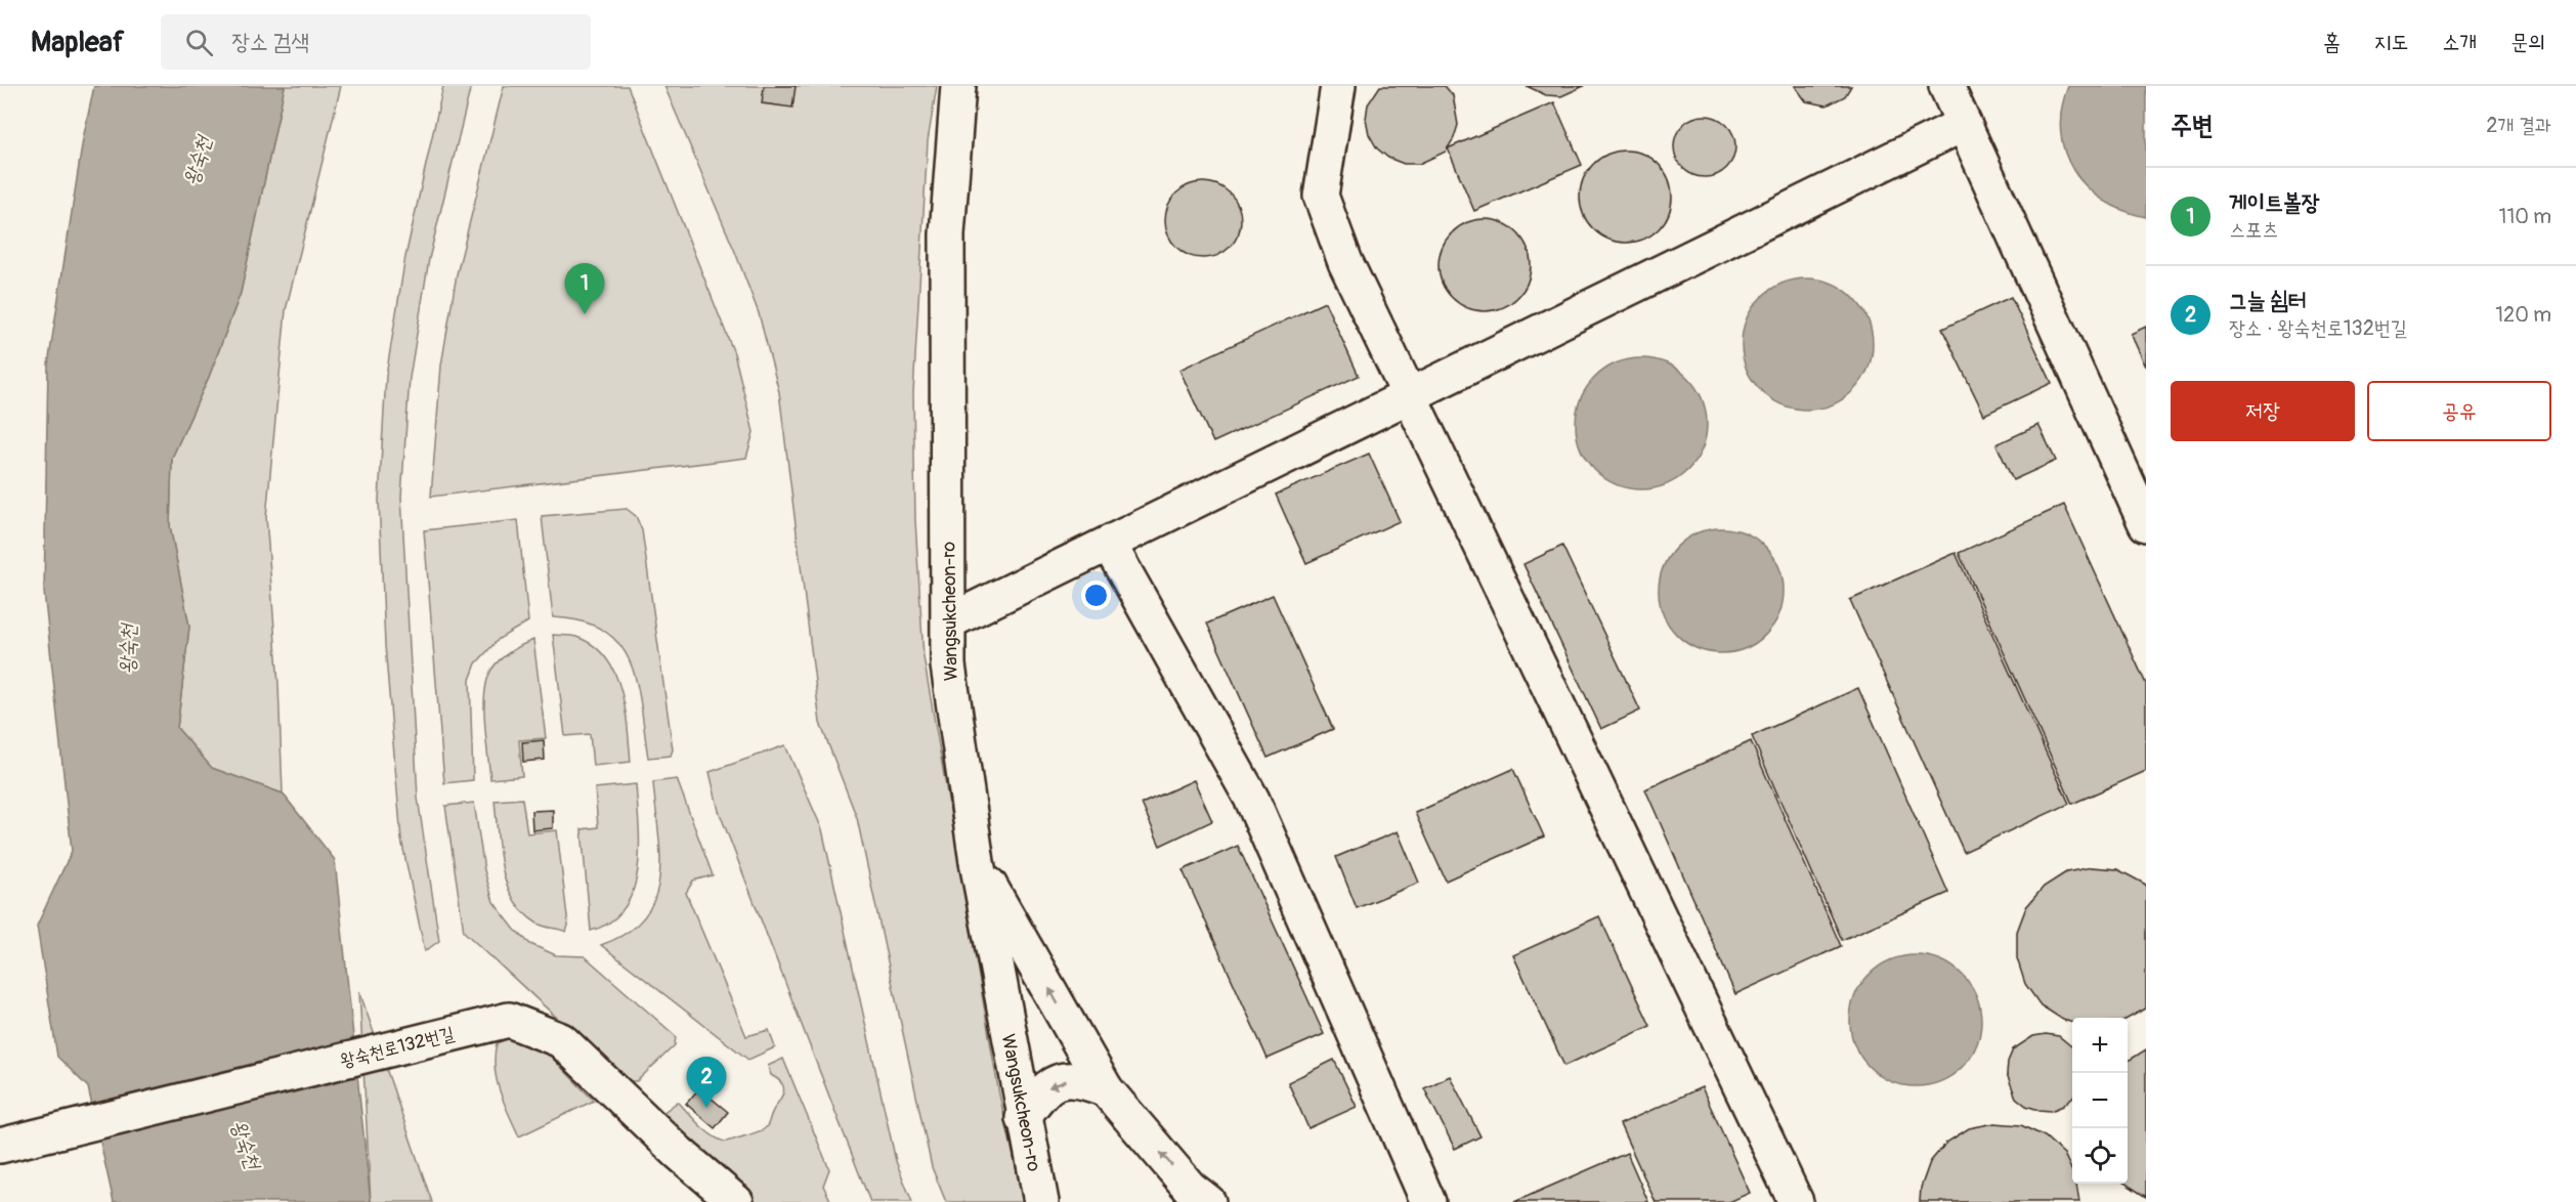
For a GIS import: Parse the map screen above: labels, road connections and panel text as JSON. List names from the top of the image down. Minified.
{"streets":{"street":["Wangsukcheon-ro","왕숙천로132번길"]},"water":["왕숙천"],"page":{"header":"Mapleaf","search":"장소 검색","nav":["홈","지도","소개","문의"],"heading":["주변","2개 결과"],"list":[{"mark":"1","name":"게이트볼장","note":"스포츠","value":"110 m"},{"mark":"2","name":"그늘 쉼터","note":"장소 · 왕숙천로132번길","value":"120 m"}],"pins":["1","2"],"buttons":["저장","공유"],"map_buttons":["+","−"]}}
